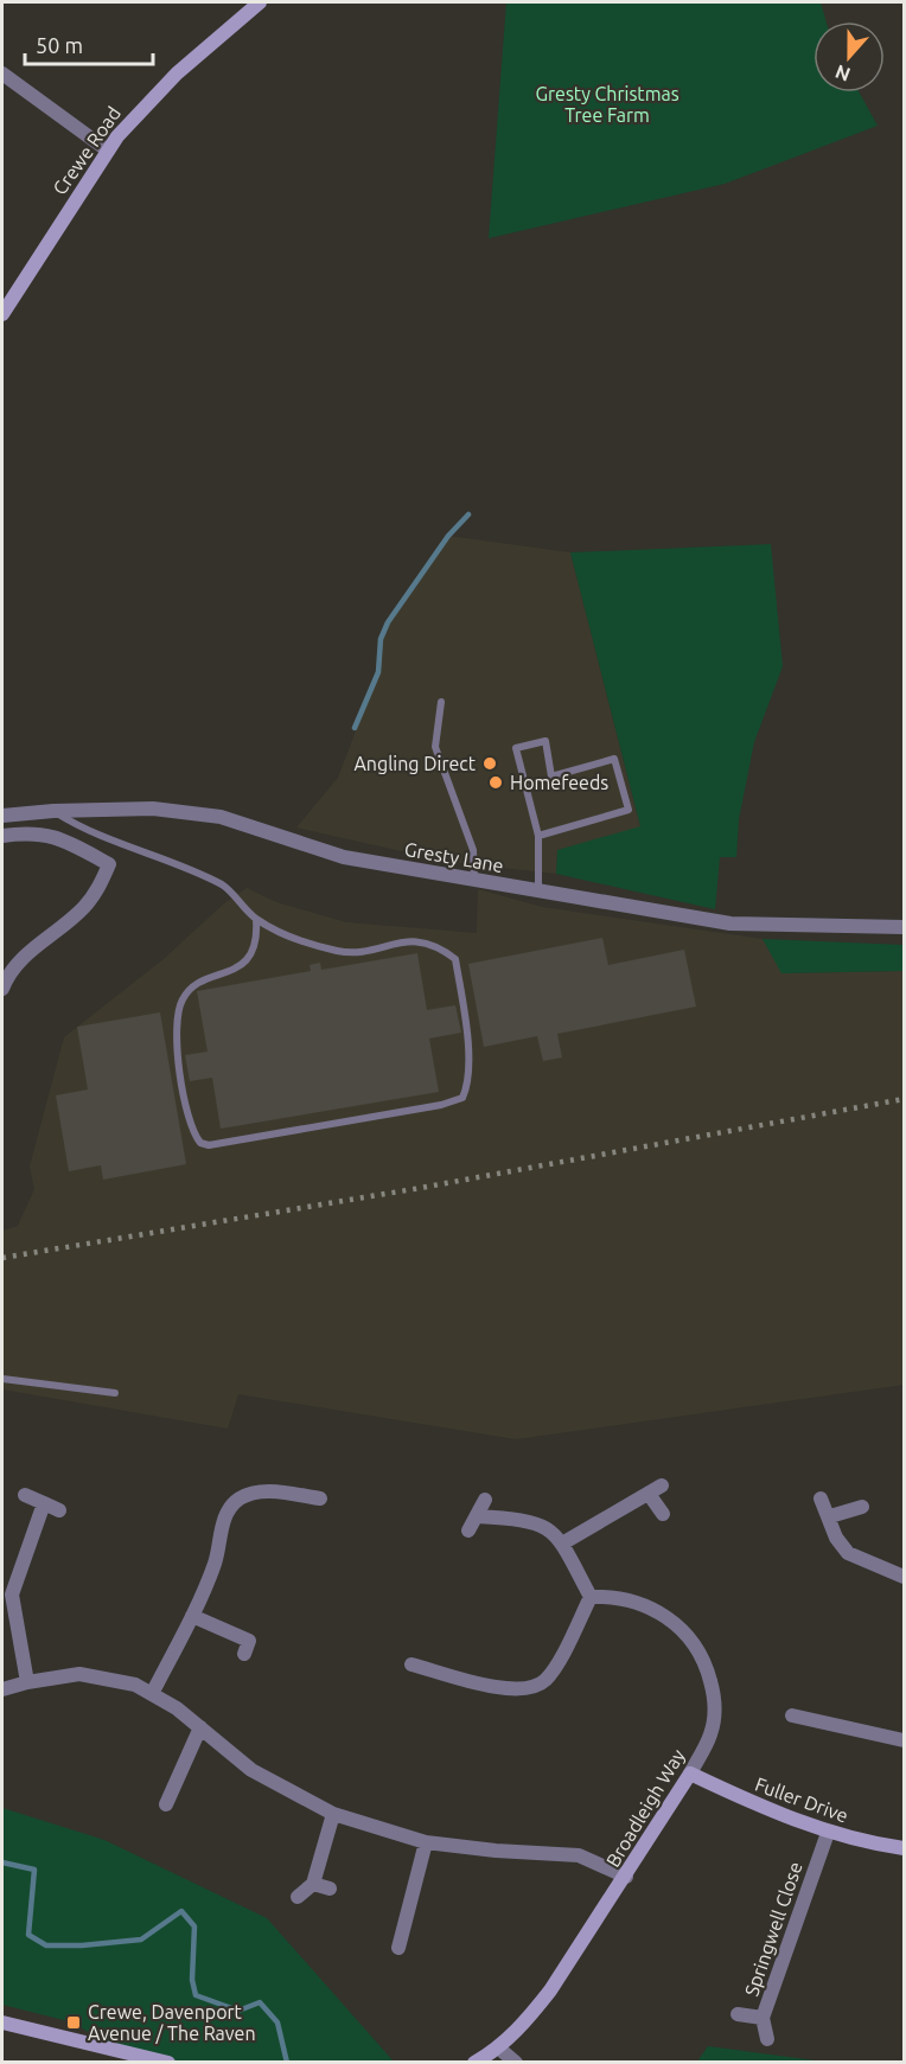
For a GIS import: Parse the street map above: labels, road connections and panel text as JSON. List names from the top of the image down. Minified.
{"streets":{"street":["Crewe Road","Gresty Lane","Fuller Drive","Broadleigh Way","Springwell Close"]},"crossings":[["Fuller Drive","Broadleigh Way"],["Fuller Drive","Springwell Close"]],"parks":["Gresty Christmas Tree Farm"],"places":{"other":["Angling Direct","Homefeeds"],"transit":["Crewe, Davenport Avenue / The Raven"]},"scale_bar":"50 m","north":"bottom"}
